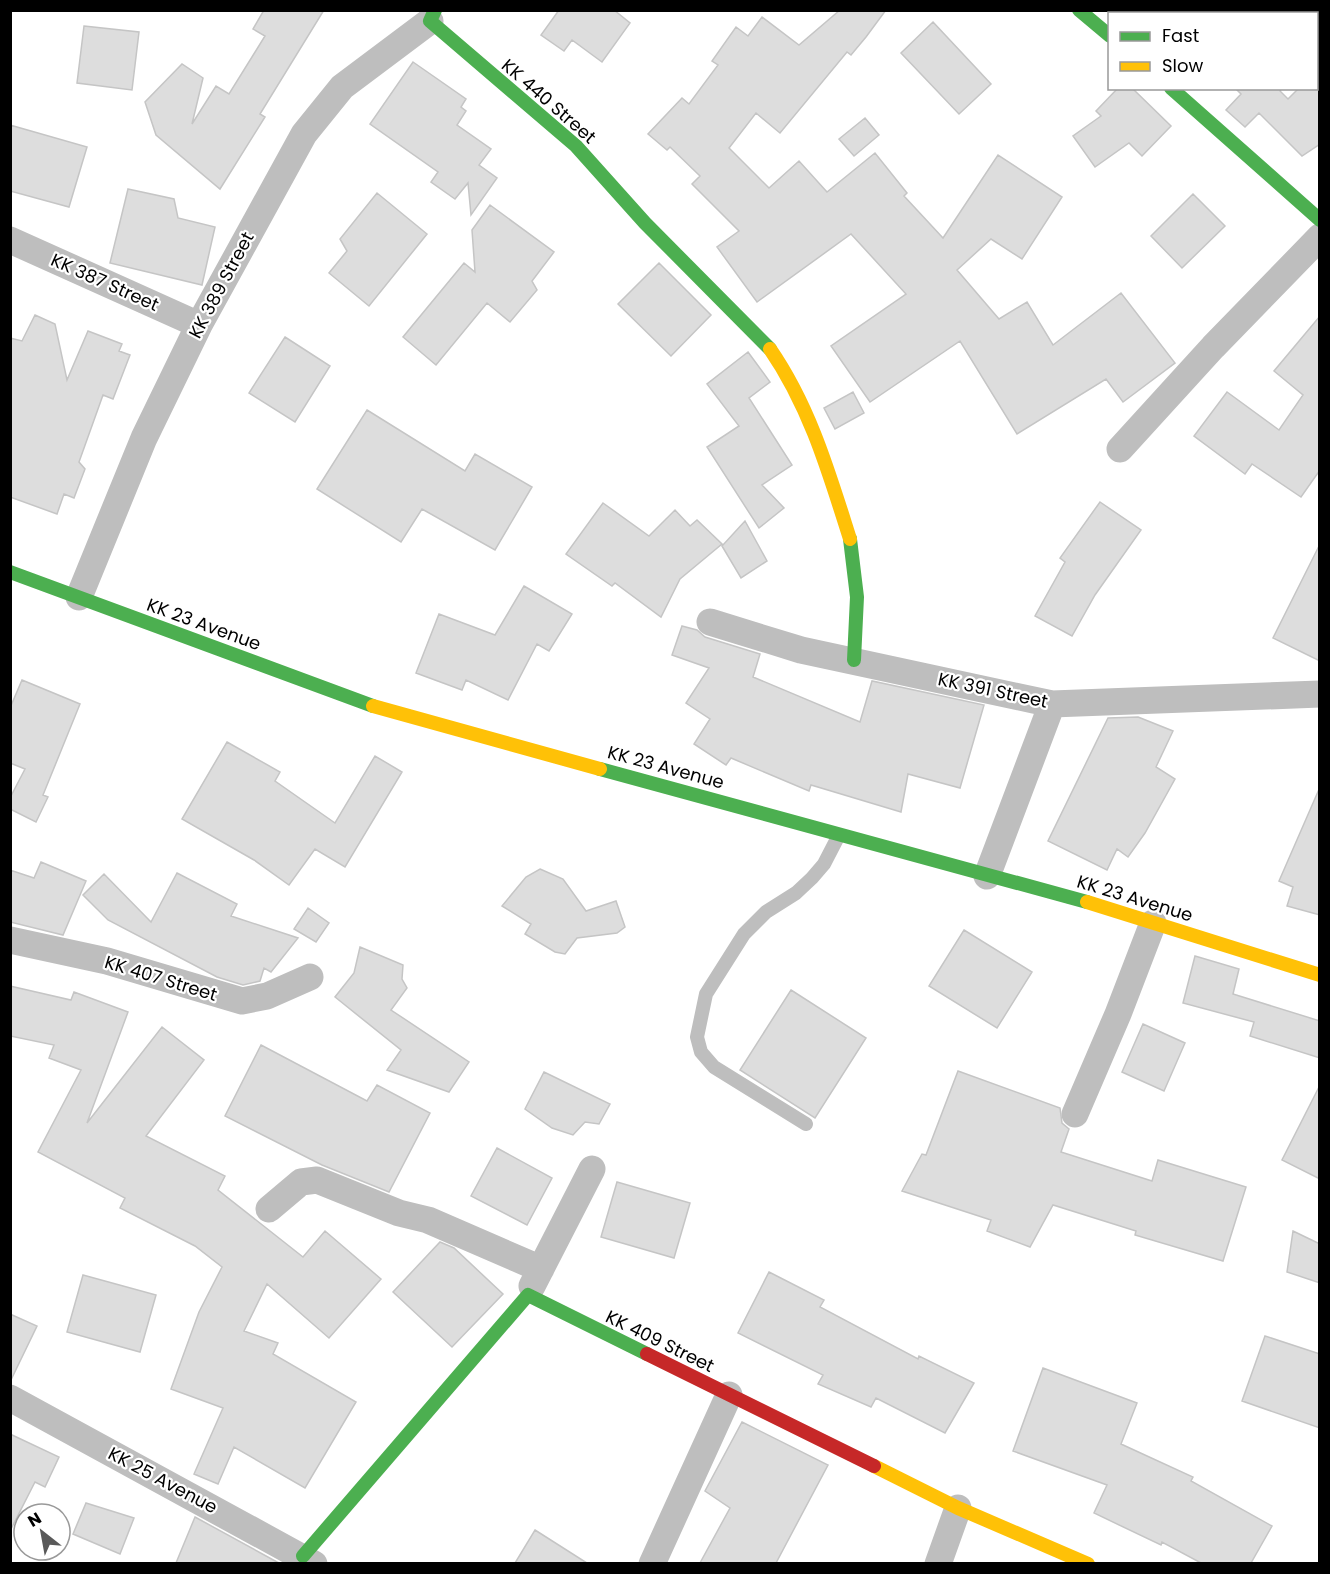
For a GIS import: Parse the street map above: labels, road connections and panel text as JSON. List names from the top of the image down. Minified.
{"streets":{"street":["KK 440 Street","KK 387 Street","KK 389 Street","KK 23 Avenue","KK 391 Street","KK 407 Street","KK 409 Street","KK 25 Avenue"]},"crossings":[["KK 440 Street","KK 389 Street"],["KK 440 Street","KK 391 Street"],["KK 387 Street","KK 389 Street"],["KK 389 Street","KK 23 Avenue"]],"legend":["Fast","Slow"],"north":"top left"}
